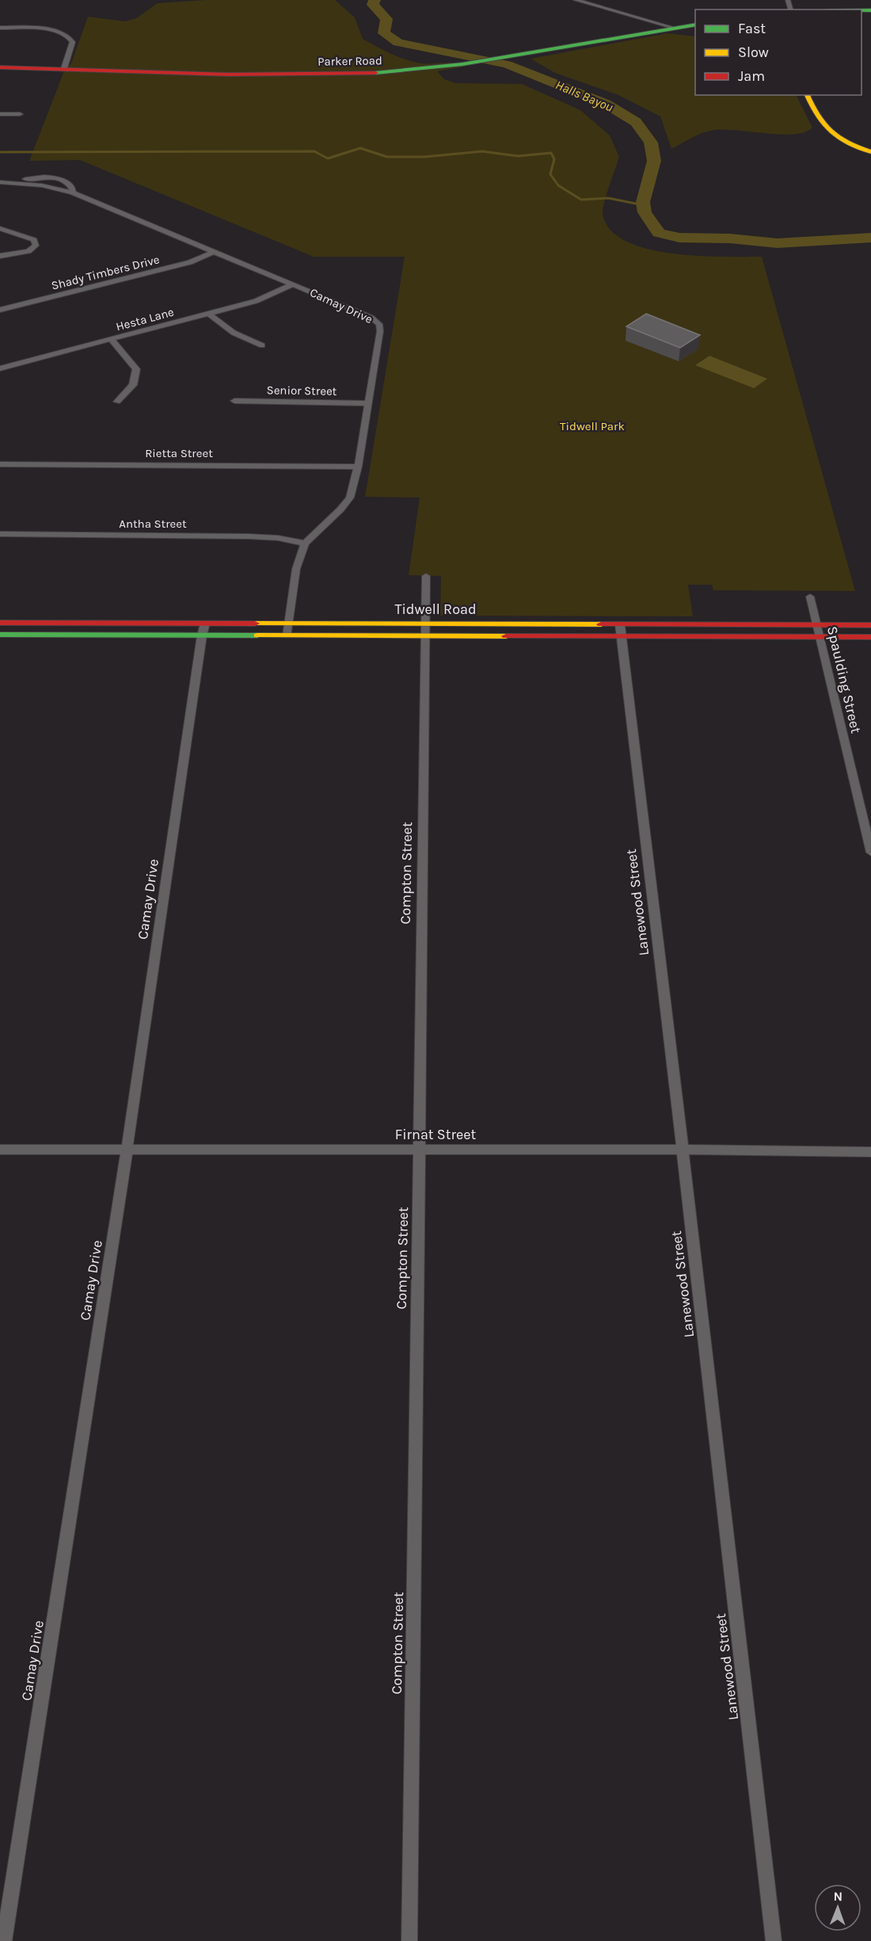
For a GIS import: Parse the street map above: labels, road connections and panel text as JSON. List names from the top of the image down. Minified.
{"streets":{"main road":["Parker Road","Tidwell Road"],"street":["Shady Timbers Drive","Camay Drive","Hesta Lane","Senior Street","Rietta Street","Antha Street","Spaulding Street","Compton Street","Lanewood Street","Firnat Street"]},"crossings":[["Shady Timbers Drive","Camay Drive"],["Camay Drive","Hesta Lane"],["Camay Drive","Senior Street"],["Camay Drive","Rietta Street"],["Camay Drive","Antha Street"],["Camay Drive","Tidwell Road"],["Camay Drive","Firnat Street"],["Tidwell Road","Spaulding Street"],["Tidwell Road","Compton Street"],["Tidwell Road","Lanewood Street"],["Compton Street","Firnat Street"],["Lanewood Street","Firnat Street"]],"water":["Halls Bayou"],"parks":["Tidwell Park"],"legend":["Fast","Slow","Jam"],"north":"top"}
